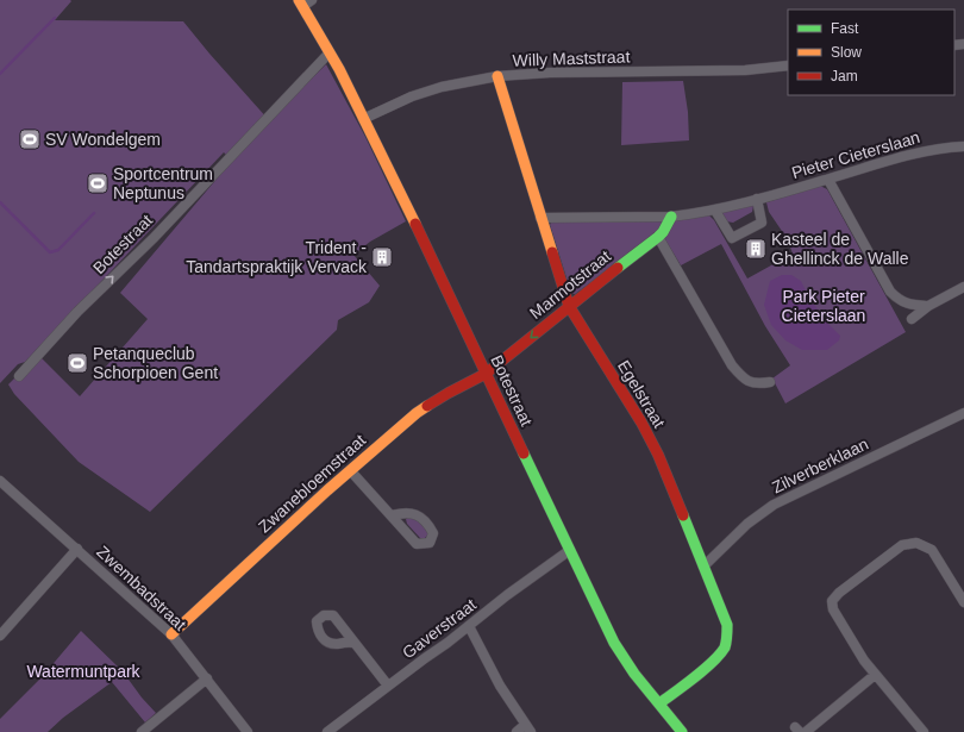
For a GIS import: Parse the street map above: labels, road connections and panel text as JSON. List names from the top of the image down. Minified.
{"streets":{"street":["Willy Maststraat","Pieter Cieterslaan","Botestraat","Marmotstraat","Egelstraat","Zilverberklaan","Zwanebloemstraat","Zwembadstraat","Gaverstraat"]},"crossings":[["Willy Maststraat","Botestraat"],["Willy Maststraat","Egelstraat"],["Pieter Cieterslaan","Marmotstraat"],["Pieter Cieterslaan","Egelstraat"],["Botestraat","Marmotstraat"],["Botestraat","Egelstraat"],["Botestraat","Zwanebloemstraat"],["Botestraat","Gaverstraat"],["Marmotstraat","Egelstraat"],["Marmotstraat","Zwanebloemstraat"],["Egelstraat","Zilverberklaan"],["Zwanebloemstraat","Zwembadstraat"]],"one_way":["Botestraat","Marmotstraat"],"parks":["Park Pieter Cieterslaan","Watermuntpark"],"places":{"sports":["SV Wondelgem","Sportcentrum Neptunus","Petanqueclub Schorpioen Gent"],"building":["Kasteel de Ghellinck de Walle","Trident - Tandartspraktijk Vervack"]},"legend":["Fast","Slow","Jam"]}
